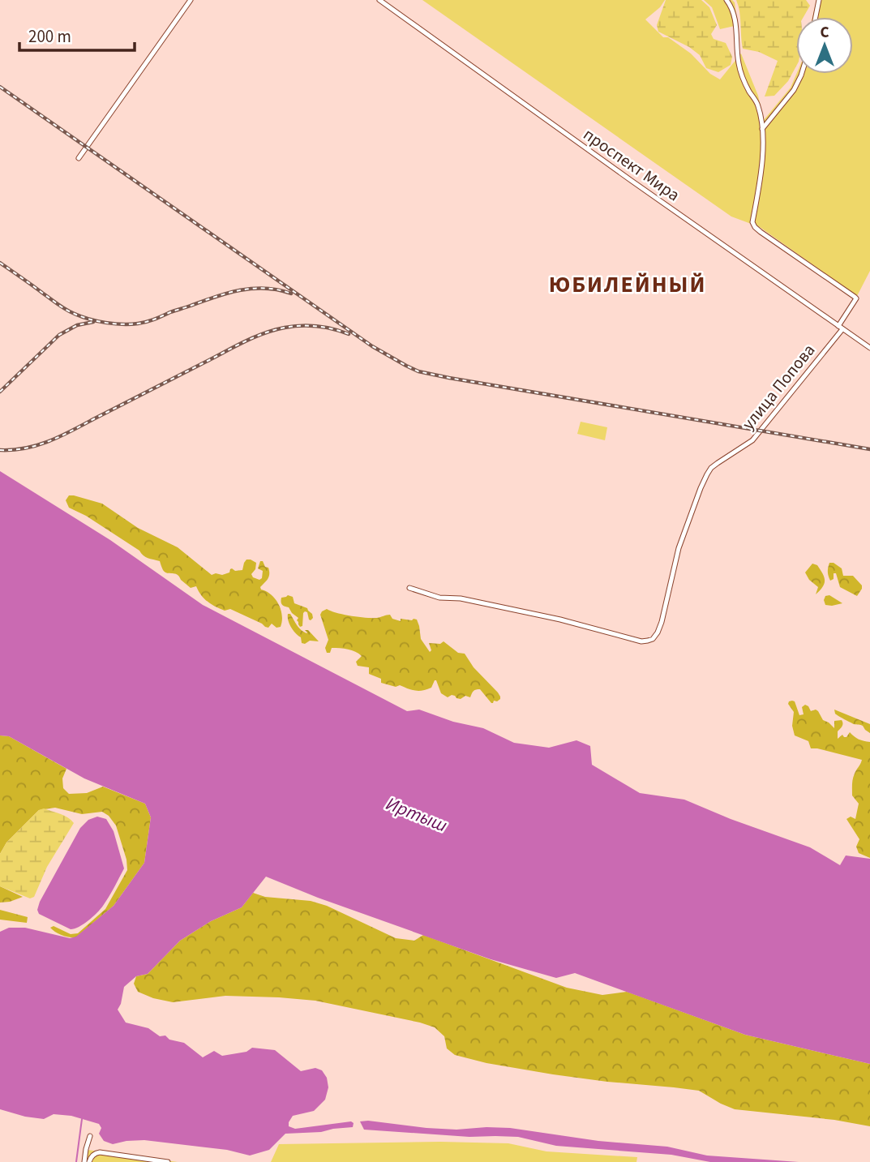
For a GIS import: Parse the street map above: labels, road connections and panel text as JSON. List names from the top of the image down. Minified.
{"streets":{"street":["проспект Мира","улица Попова"]},"crossings":[["проспект Мира","улица Попова"]],"districts":["ЮБИЛЕЙНЫЙ"],"water":["Иртыш"],"scale_bar":"200 m","north":"top"}
